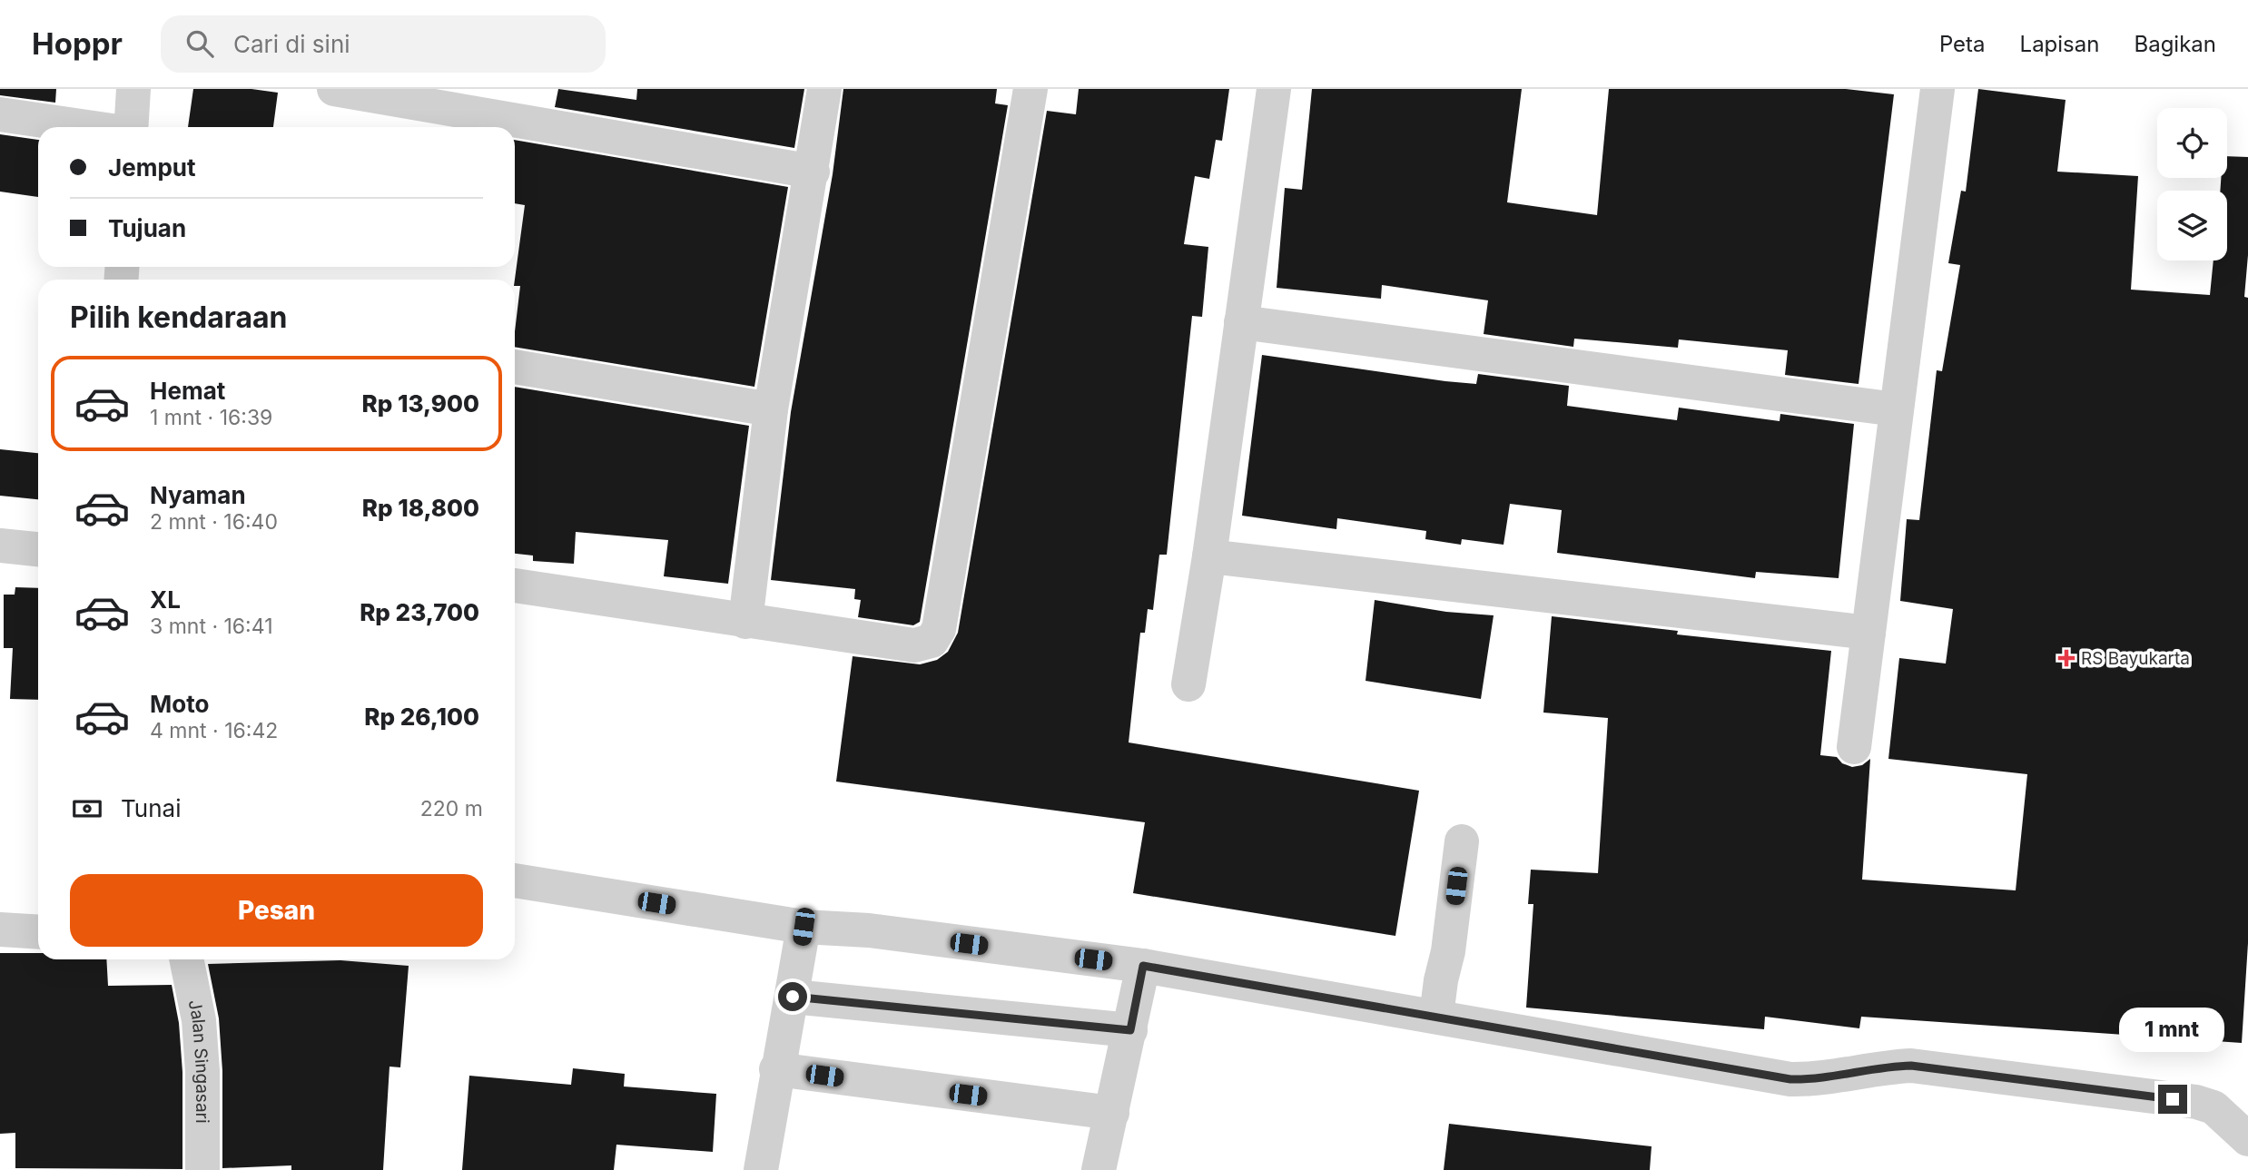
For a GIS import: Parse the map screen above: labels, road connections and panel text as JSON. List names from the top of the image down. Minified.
{"streets":{"street":["Jalan Singasari"]},"places":{"health":["RS Bayukarta"]},"page":{"header":"Hoppr","search":"Cari di sini","nav":["Peta","Lapisan","Bagikan"],"banner":["Jemput","Tujuan"],"heading":"Pilih kendaraan","list":[{"name":"Hemat","note":"1 mnt · 16:39","value":"Rp 13,900"},{"name":"Nyaman","note":"2 mnt · 16:40","value":"Rp 18,800"},{"name":"XL","note":"3 mnt · 16:41","value":"Rp 23,700"},{"name":"Moto","note":"4 mnt · 16:42","value":"Rp 26,100"}],"pay":["Tunai","220 m"],"buttons":"Pesan","bubble":"1 mnt"}}
